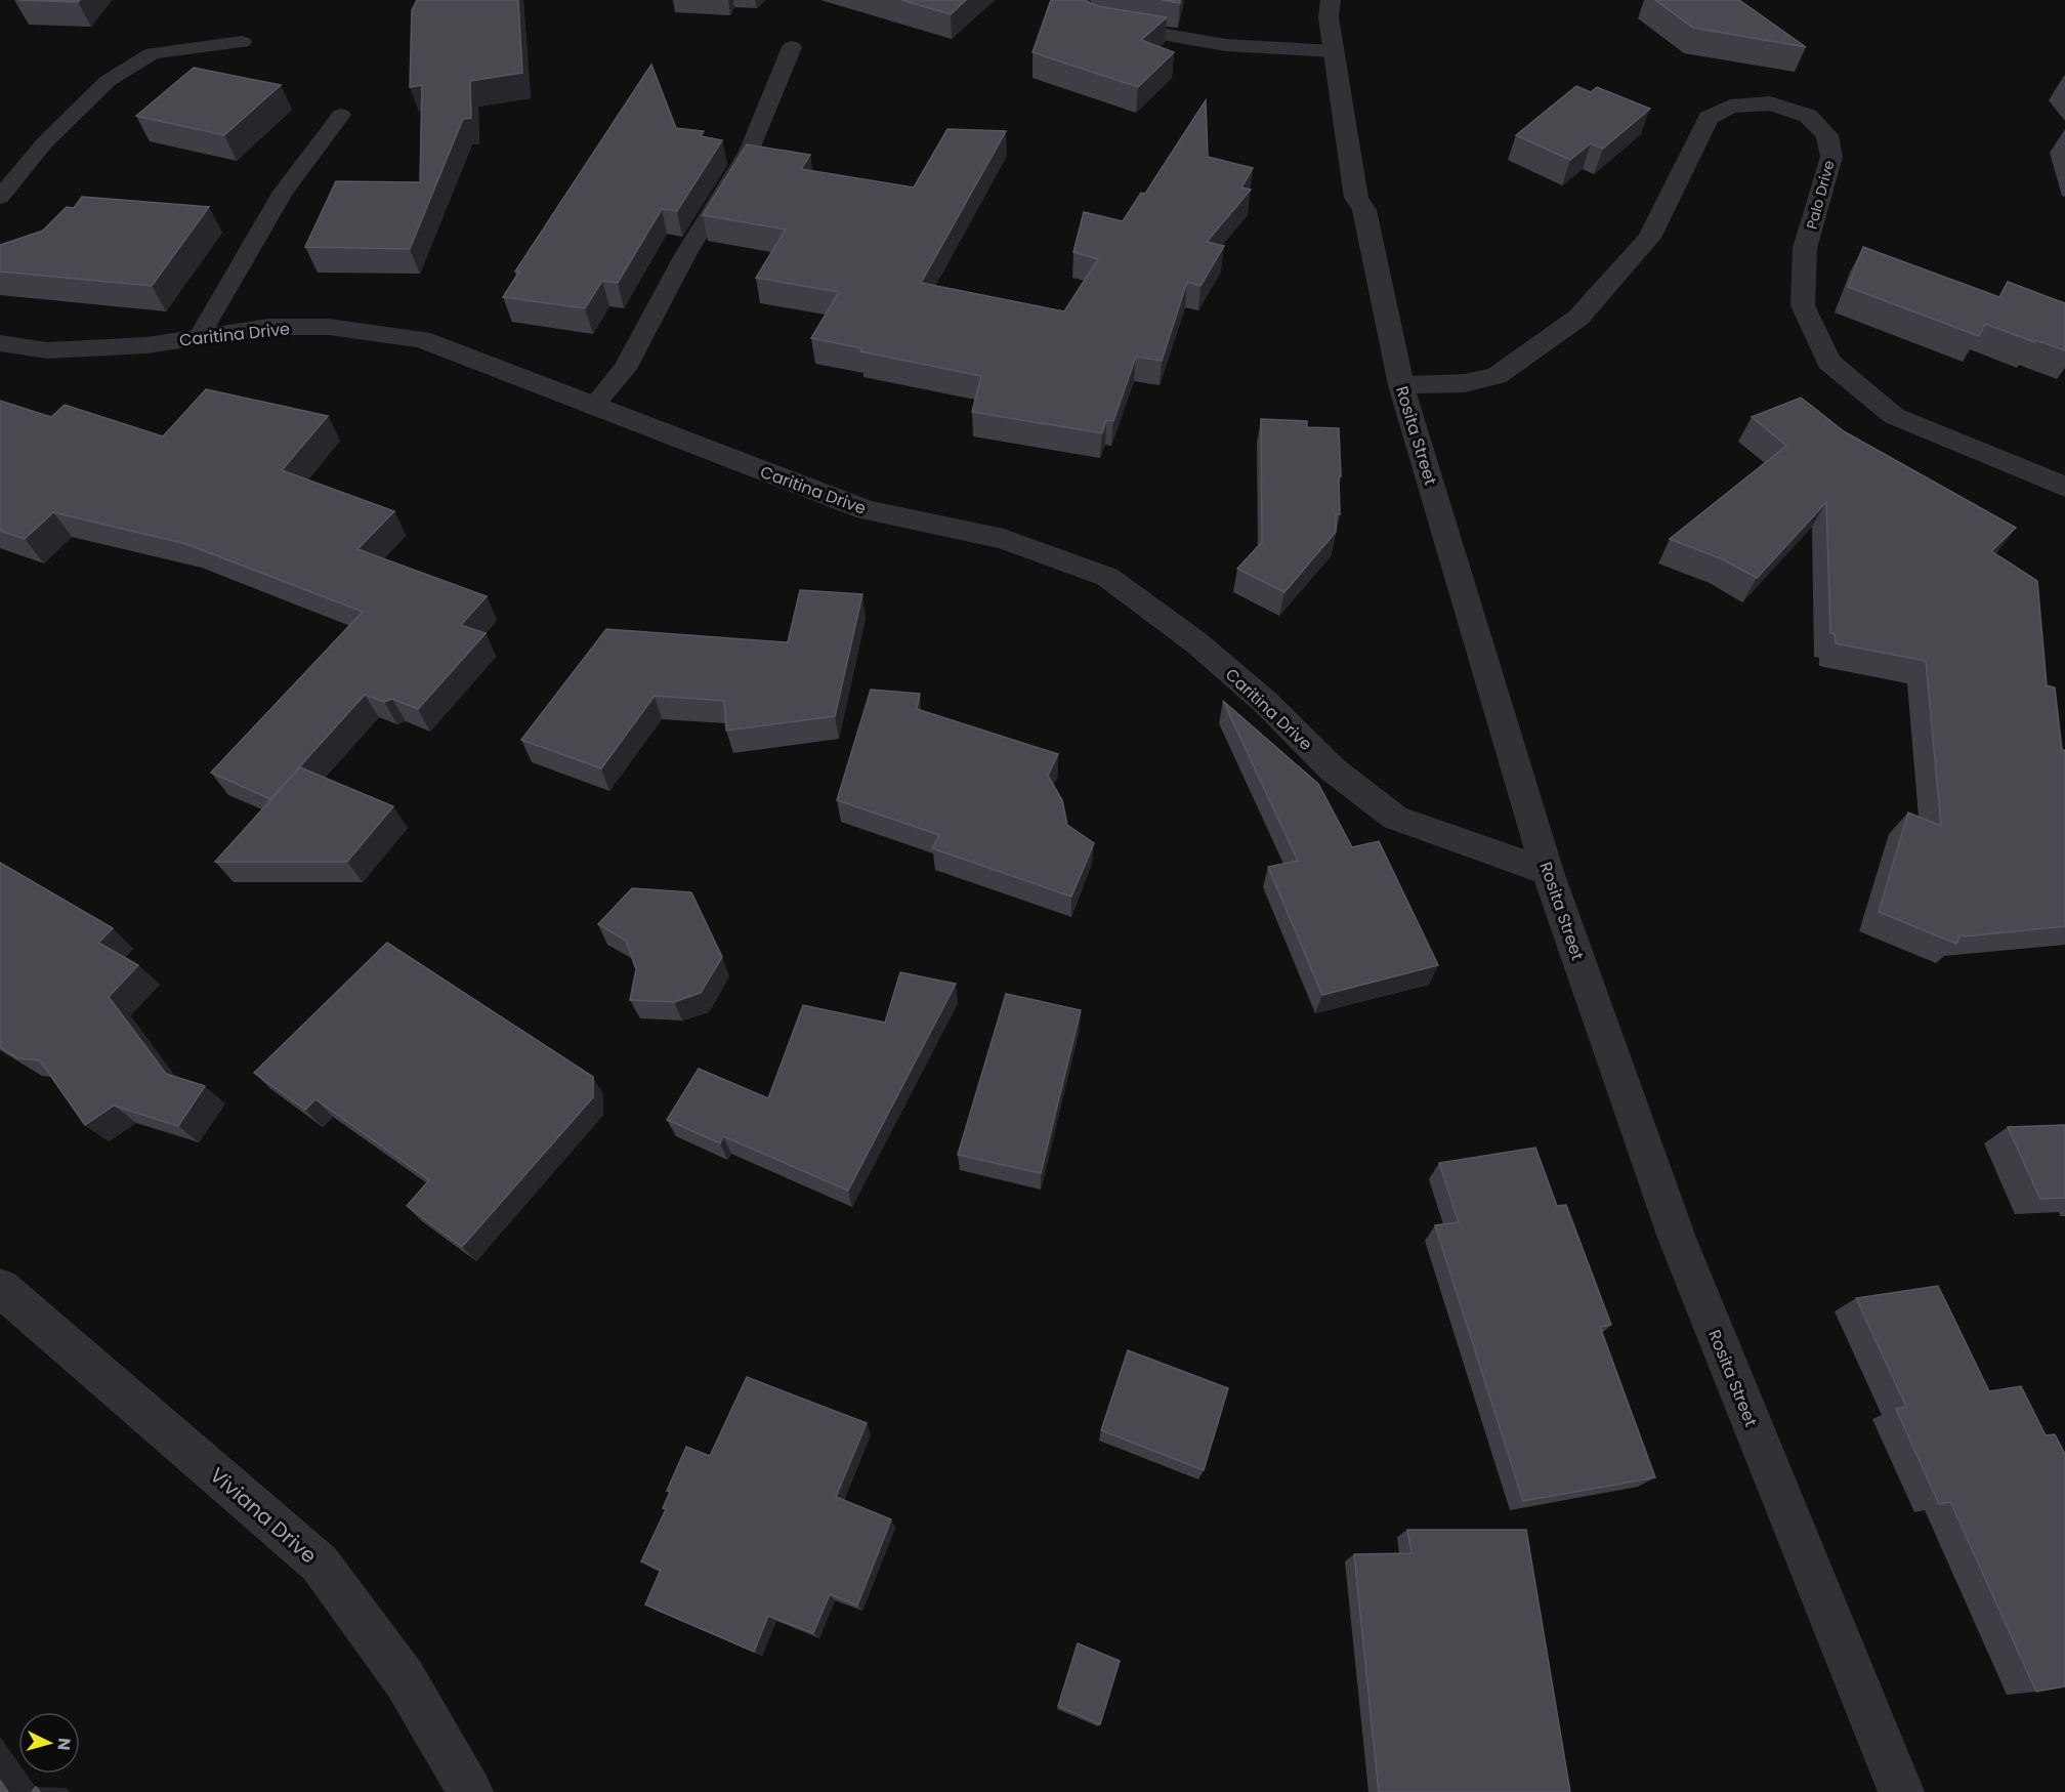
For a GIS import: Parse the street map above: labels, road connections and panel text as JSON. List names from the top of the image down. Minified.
{"streets":{"street":["Palo Drive","Caritina Drive","Rosita Street","Viviana Drive"]},"crossings":[["Palo Drive","Rosita Street"],["Caritina Drive","Rosita Street"]],"north":"right"}
